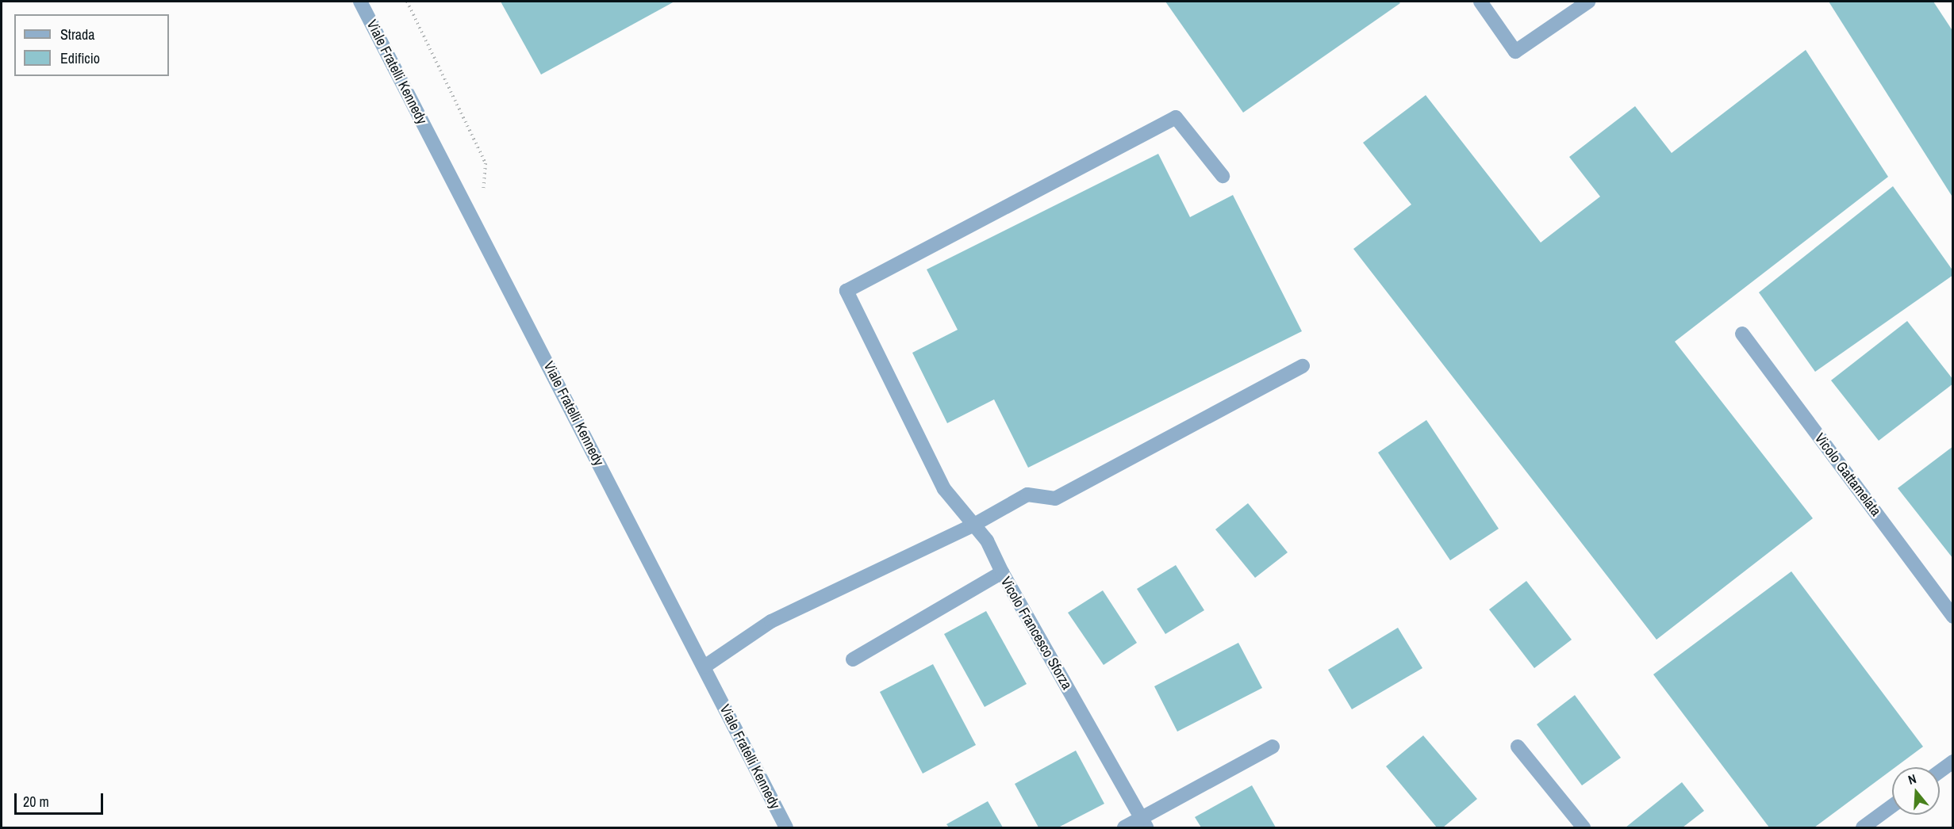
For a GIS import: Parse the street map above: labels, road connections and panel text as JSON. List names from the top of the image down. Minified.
{"streets":{"street":["Viale Fratelli Kennedy","Vicolo Gattamelata","Vicolo Francesco Sforza"]},"legend":["Strada","Edificio"],"scale_bar":"20 m","north":"top"}
